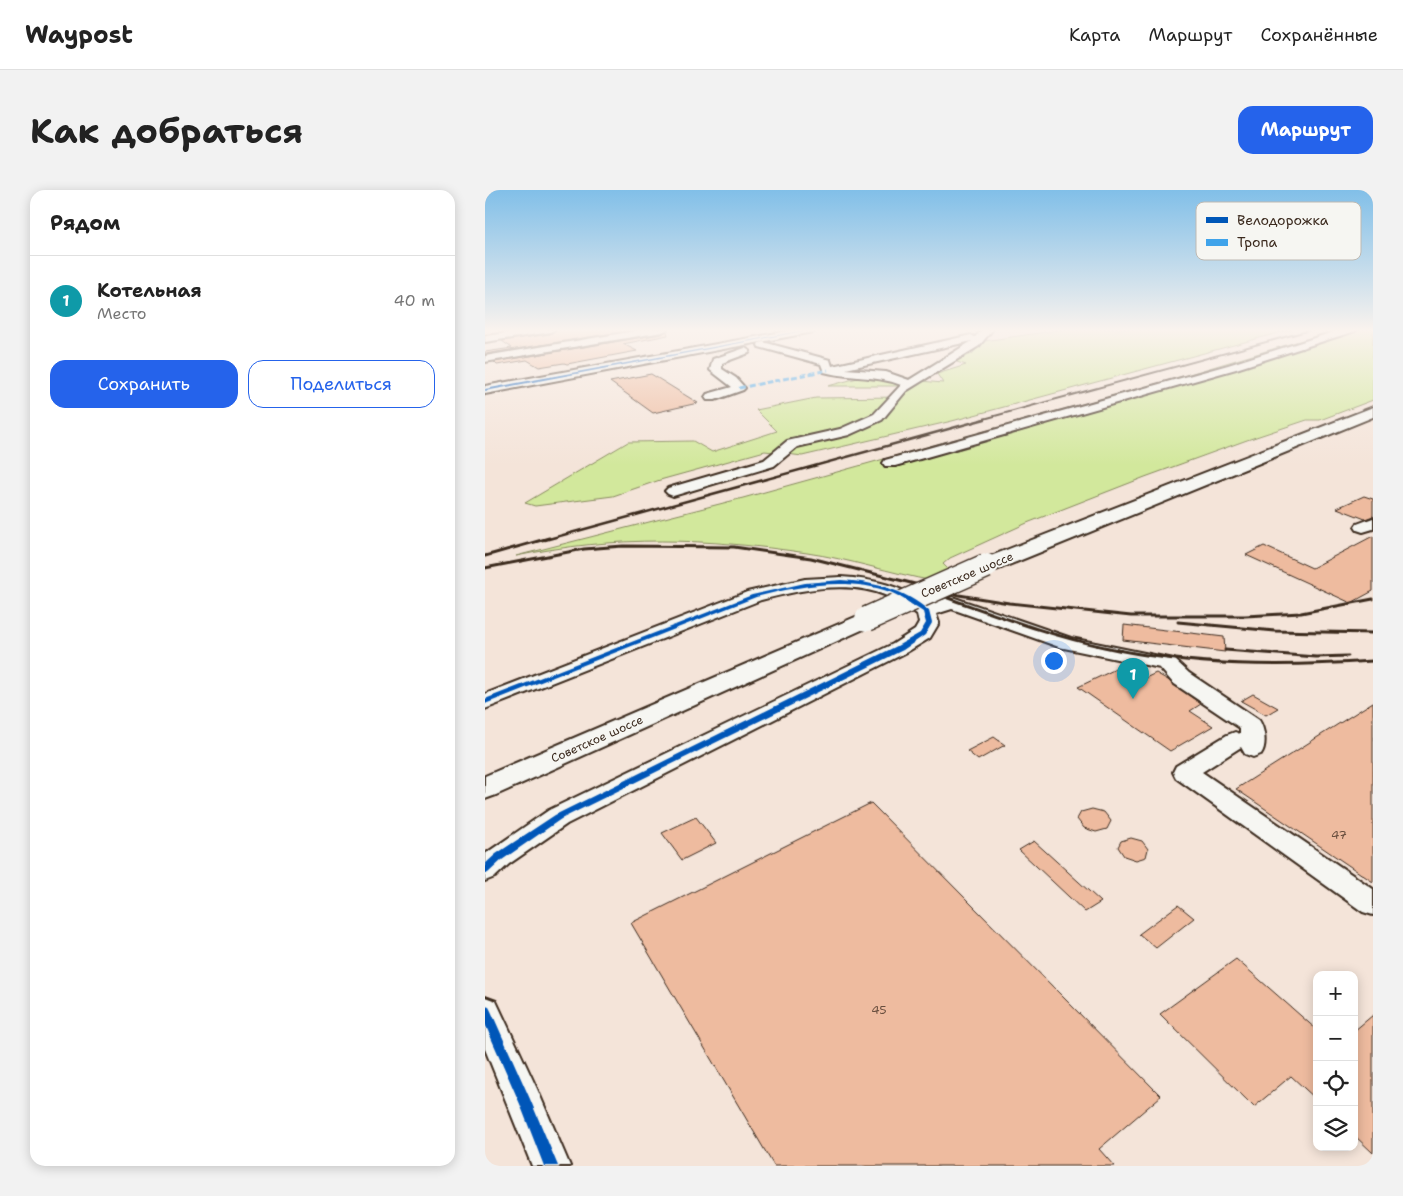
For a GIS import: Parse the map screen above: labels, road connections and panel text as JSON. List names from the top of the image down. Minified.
{"streets":{"main road":["Советское шоссе"]},"house_numbers":["47","45"],"legend":["Велодорожка","Тропа"],"page":{"header":"Waypost","nav":["Карта","Маршрут","Сохранённые"],"buttons":["Маршрут",["Сохранить","Поделиться"]],"title":"Как добраться","heading":"Рядом","list":[{"mark":"1","name":"Котельная","note":"Место","value":"40 m"}],"pins":"1","map_buttons":["+","−"]}}
